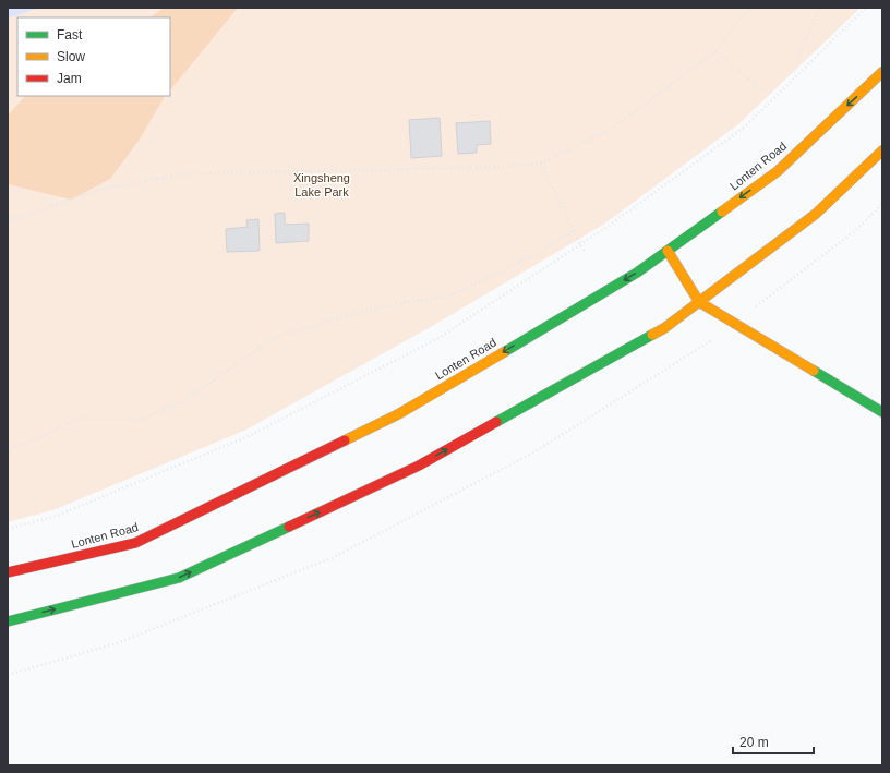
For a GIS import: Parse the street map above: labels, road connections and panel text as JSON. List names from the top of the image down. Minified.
{"streets":{"main road":["Lonten Road"]},"parks":["Xingsheng Lake Park"],"legend":["Fast","Slow","Jam"],"scale_bar":"20 m"}
